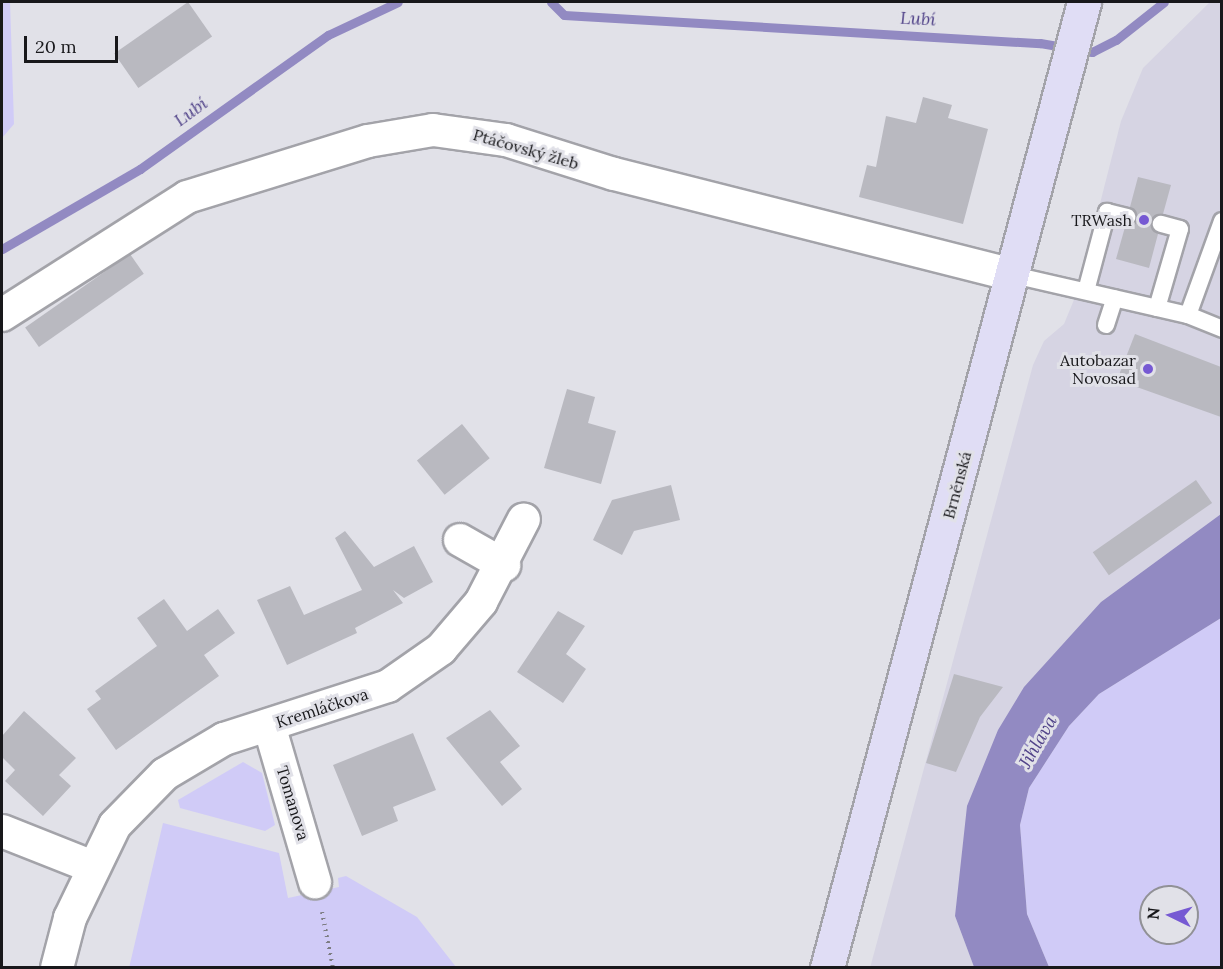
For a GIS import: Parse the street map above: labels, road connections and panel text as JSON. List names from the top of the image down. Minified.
{"streets":{"main road":["Brněnská"],"street":["Ptáčovský žleb","Kremláčkova","Tomanova"]},"crossings":[["Ptáčovský žleb","Brněnská"],["Kremláčkova","Tomanova"]],"water":["Lubí","Jihlava"],"places":["TRWash","Autobazar Novosad"],"scale_bar":"20 m","north":"left"}
